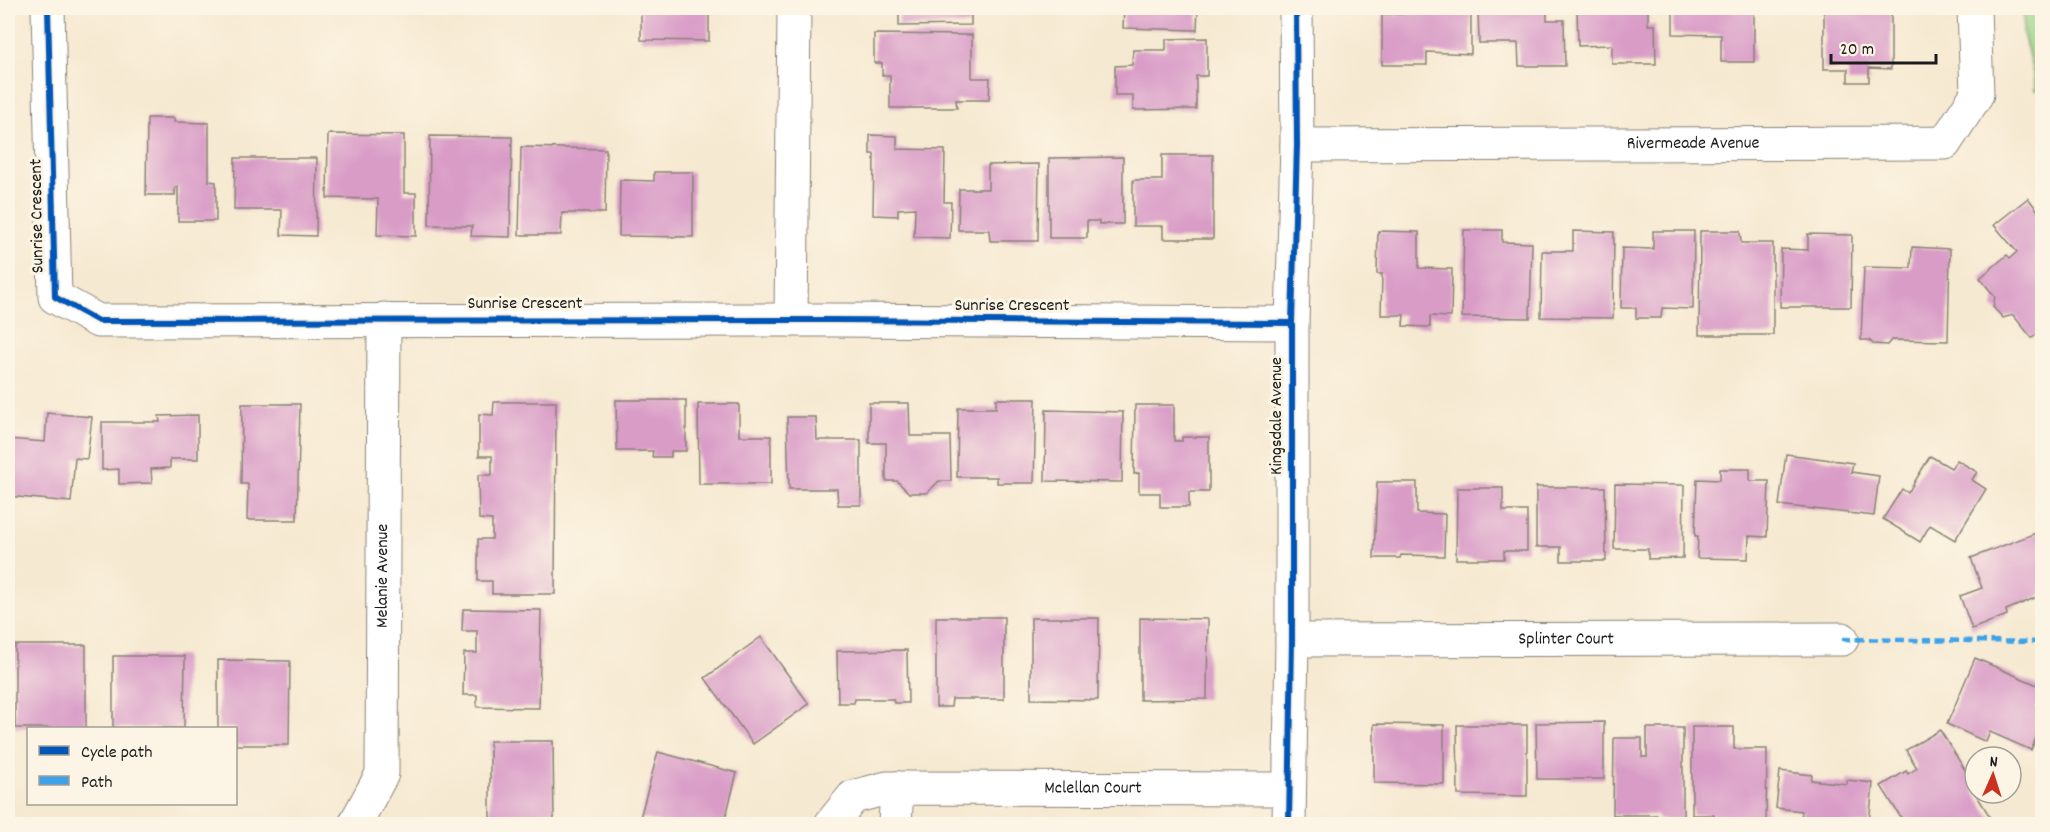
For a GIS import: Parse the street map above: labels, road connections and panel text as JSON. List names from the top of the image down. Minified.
{"streets":{"street":["Rivermeade Avenue","Sunrise Crescent","Kingsdale Avenue","Melanie Avenue","Splinter Court","Mclellan Court"]},"crossings":[["Rivermeade Avenue","Kingsdale Avenue"],["Sunrise Crescent","Kingsdale Avenue"],["Sunrise Crescent","Melanie Avenue"],["Kingsdale Avenue","Splinter Court"],["Kingsdale Avenue","Mclellan Court"]],"legend":["Cycle path","Path"],"scale_bar":"20 m","north":"top"}
